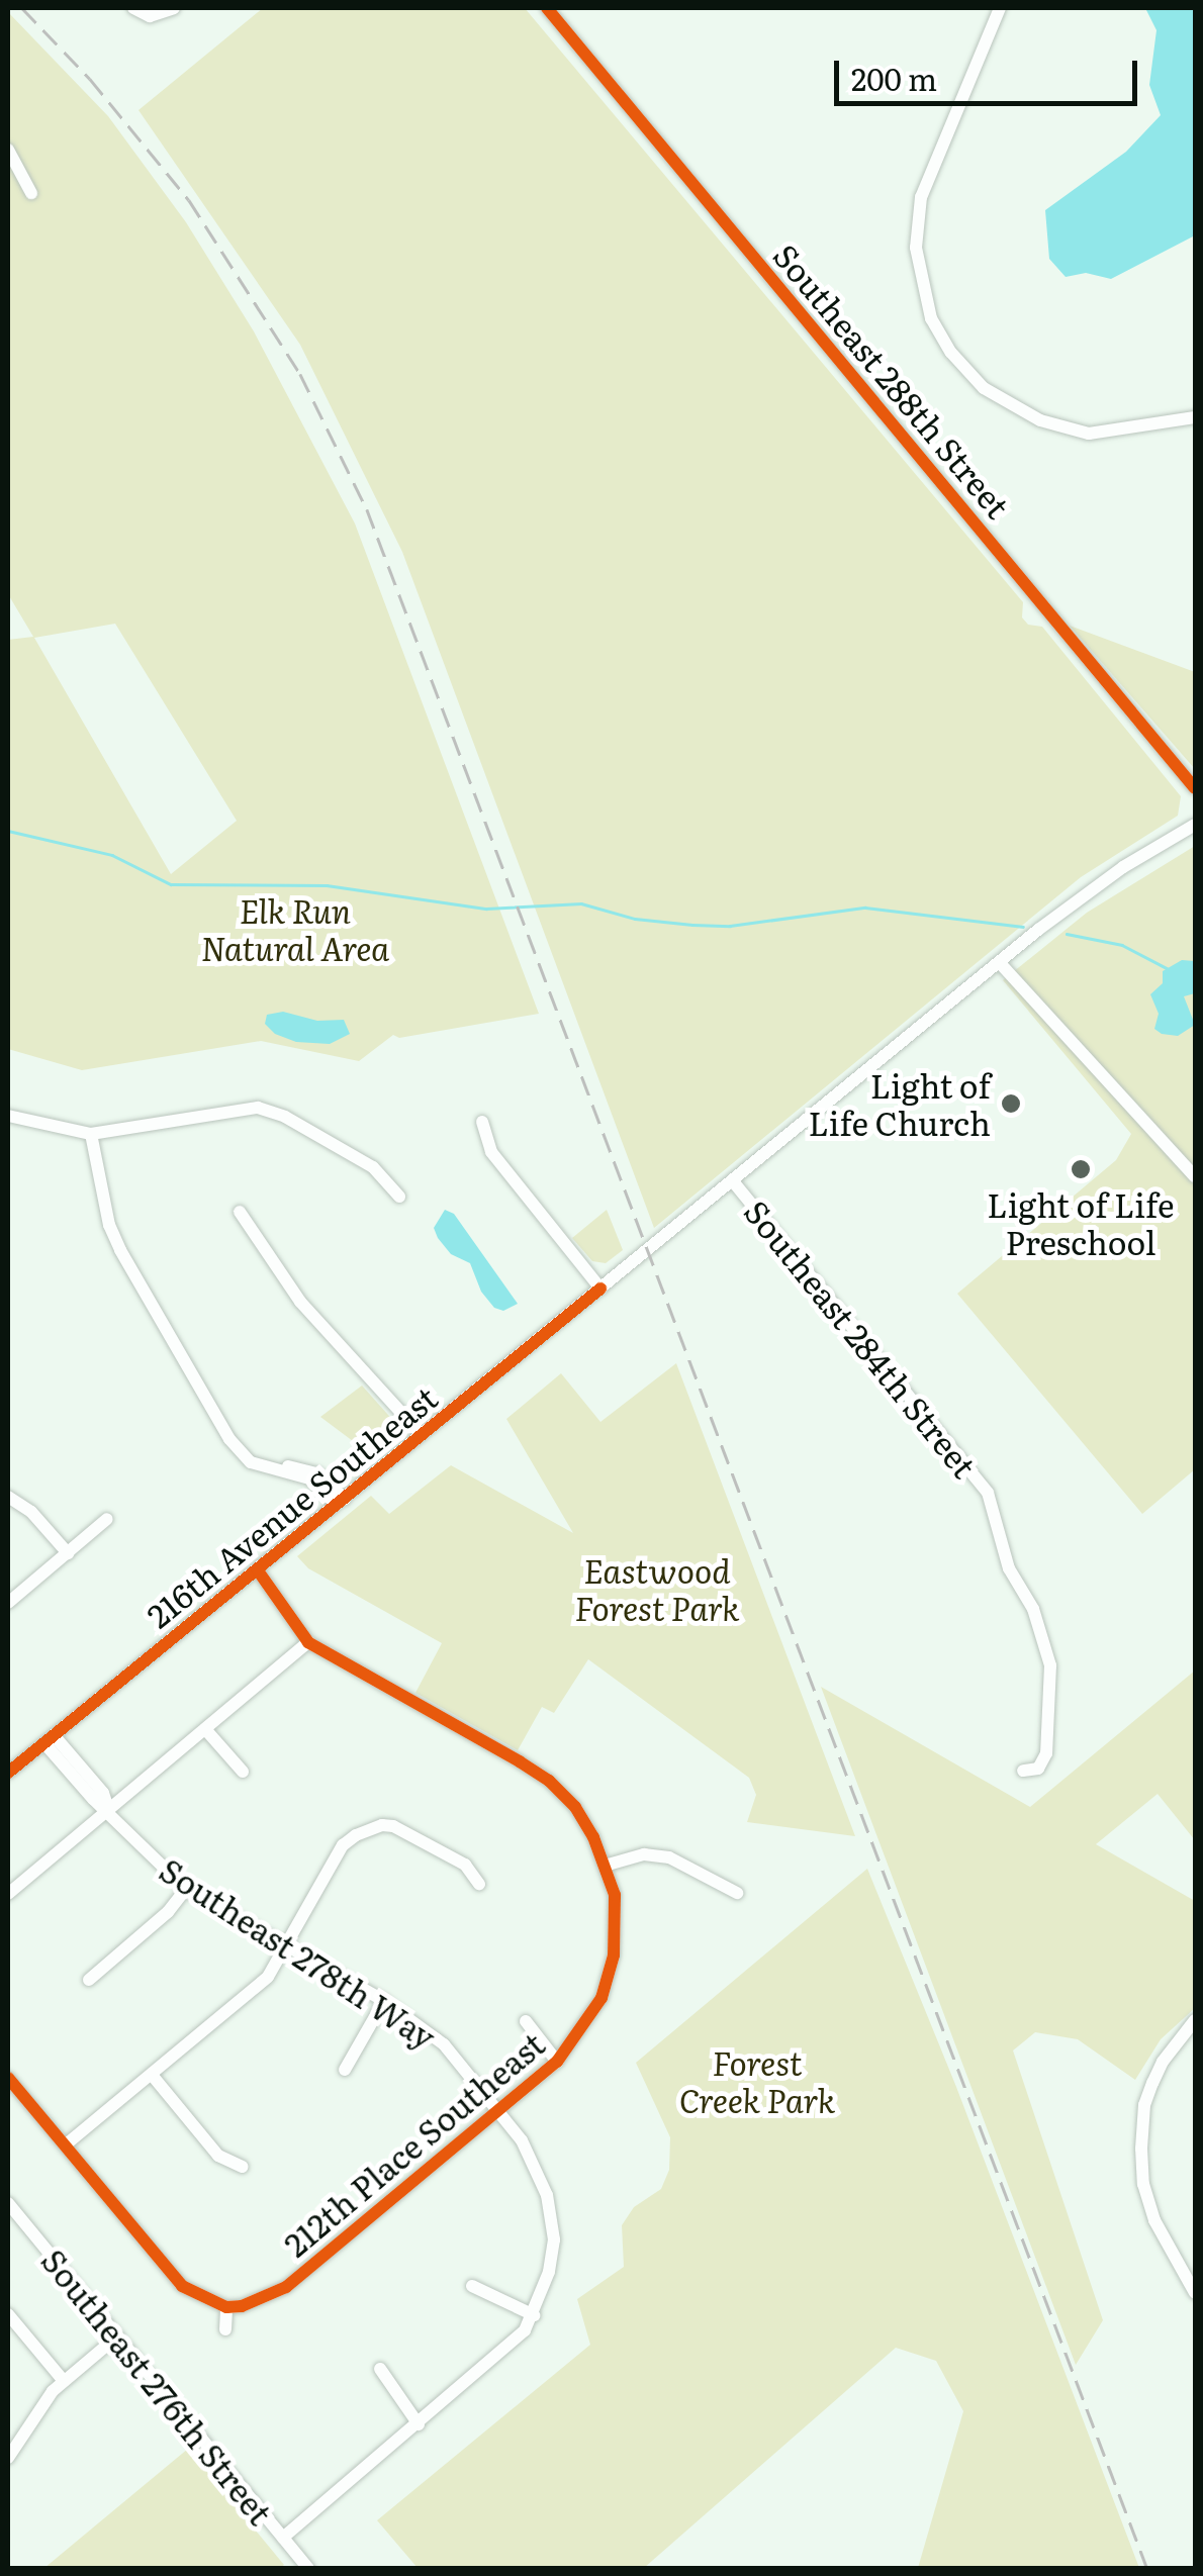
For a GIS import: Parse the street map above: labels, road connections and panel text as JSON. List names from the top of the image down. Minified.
{"streets":{"street":["Southeast 288th Street","Southeast 284th Street","216th Avenue Southeast","Southeast 278th Way","212th Place Southeast","Southeast 276th Street"]},"crossings":[["Southeast 284th Street","216th Avenue Southeast"],["216th Avenue Southeast","Southeast 278th Way"],["Southeast 278th Way","212th Place Southeast"]],"parks":["Elk Run Natural Area","Eastwood Forest Park","Forest Creek Park"],"places":["Light of Life Church","Light of Life Preschool"],"scale_bar":"200 m"}
